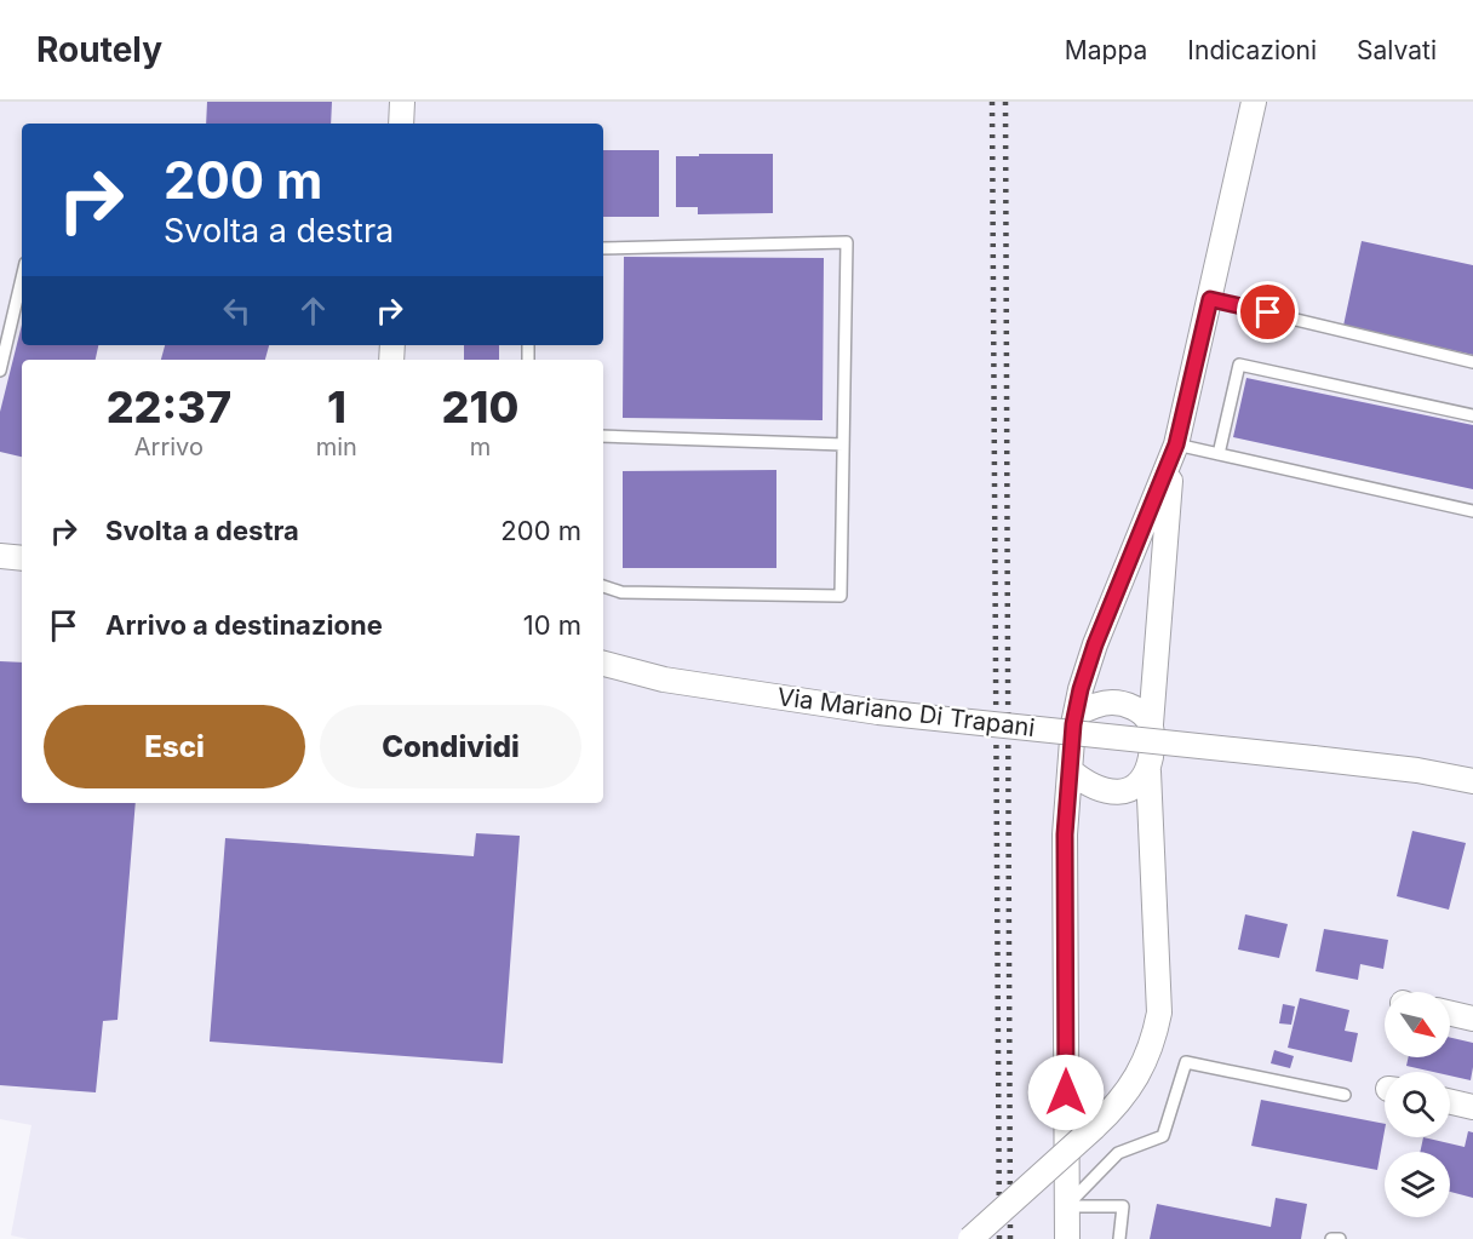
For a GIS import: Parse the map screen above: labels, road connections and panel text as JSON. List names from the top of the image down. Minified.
{"streets":{"street":["Via Mariano Di Trapani"]},"north":"bottom right","page":{"header":"Routely","nav":["Mappa","Indicazioni","Salvati"],"turn":["200 m","Svolta a destra"],"eta":["22:37","Arrivo","1","min","210","m"],"list":[{"name":"Svolta a destra","value":"200 m"},{"name":"Arrivo a destinazione","value":"10 m"}],"buttons":["Esci","Condividi"]}}
